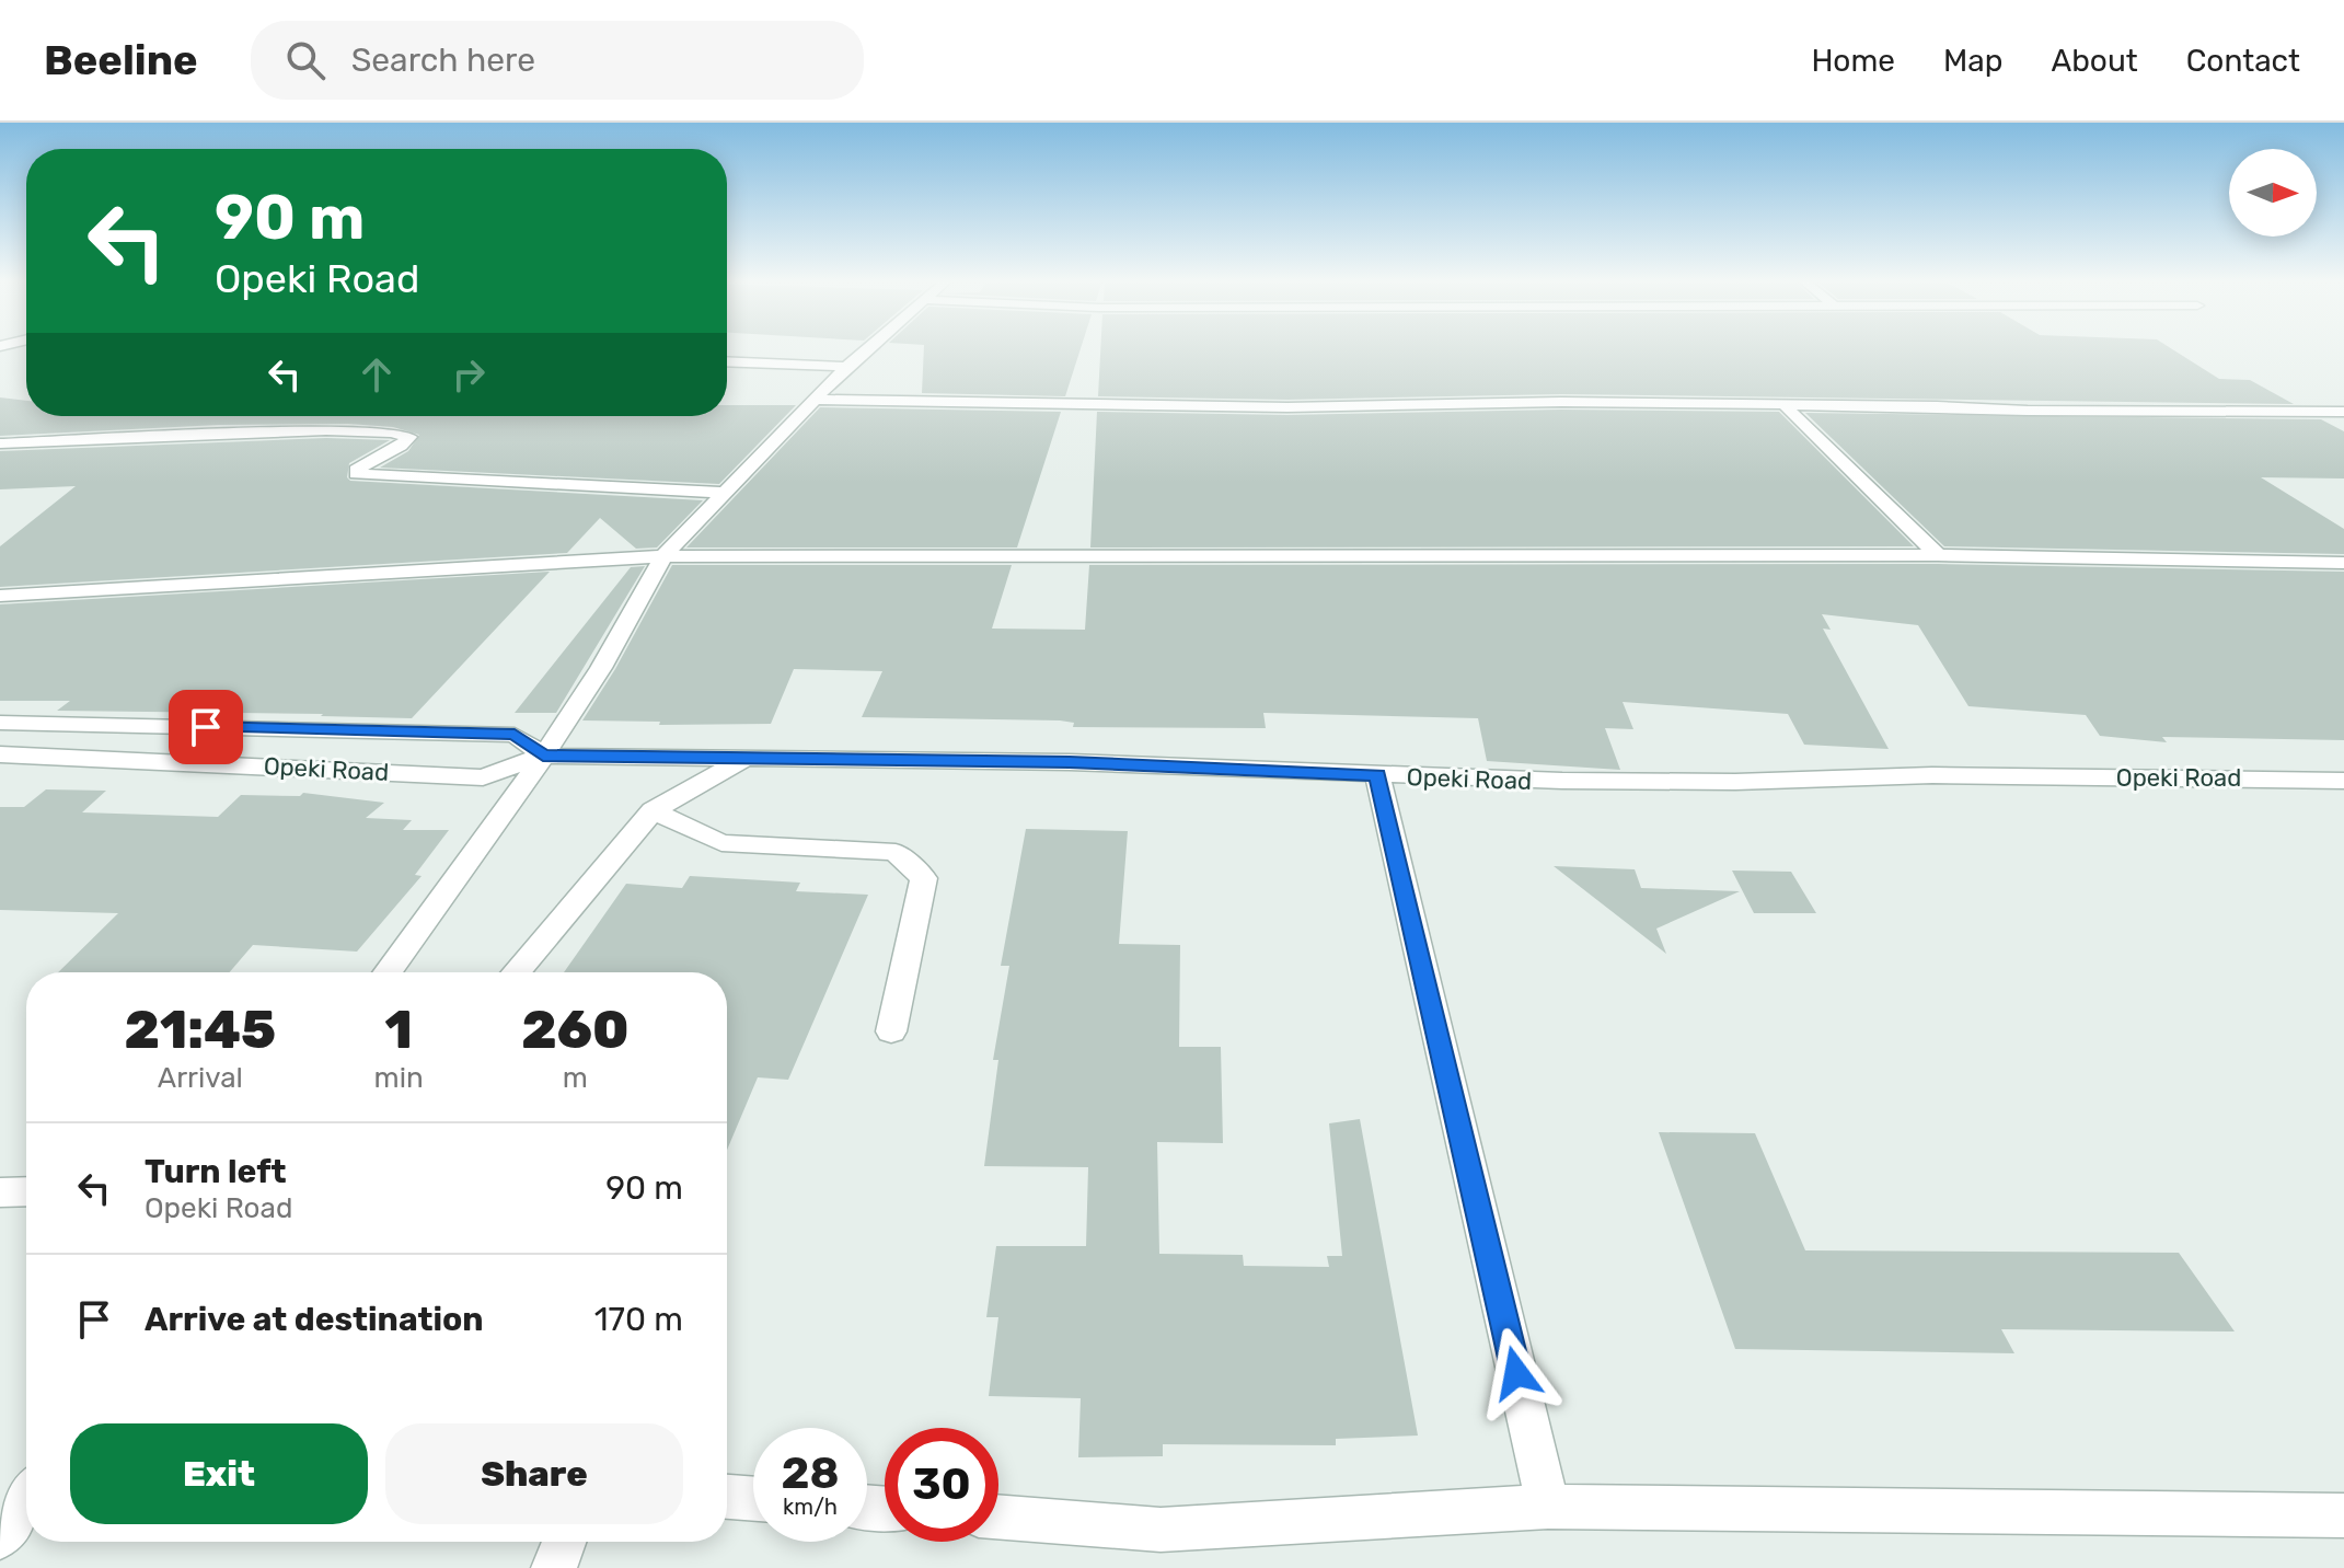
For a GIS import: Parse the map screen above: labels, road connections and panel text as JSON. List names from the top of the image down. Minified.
{"streets":{"street":["Opeki Road"]},"north":"right","page":{"header":"Beeline","search":"Search here","nav":["Home","Map","About","Contact"],"turn":["90 m","Opeki Road"],"eta":["21:45","Arrival","1","min","260","m"],"list":[{"name":"Turn left","note":"Opeki Road","value":"90 m"},{"name":"Arrive at destination","value":"170 m"}],"buttons":["Exit","Share"],"speed":"28 km/h","limit":"30"}}
